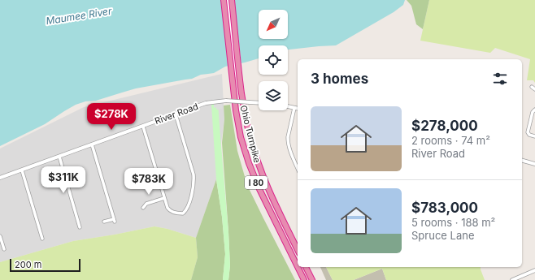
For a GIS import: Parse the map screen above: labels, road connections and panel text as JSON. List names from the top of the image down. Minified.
{"streets":{"highway":["Ohio Turnpike","I 80"],"street":["River Road"]},"water":["Maumee River"],"scale_bar":"200 m","north":"bottom left","page":{"heading":"3 homes","list":[{"name":"$278,000","note":"2 rooms · 74 m² · River Road"},{"name":"$783,000","note":"5 rooms · 188 m² · Spruce Lane"}],"price":["$278K","$311K","$783K"],"scale":"200 m"}}
